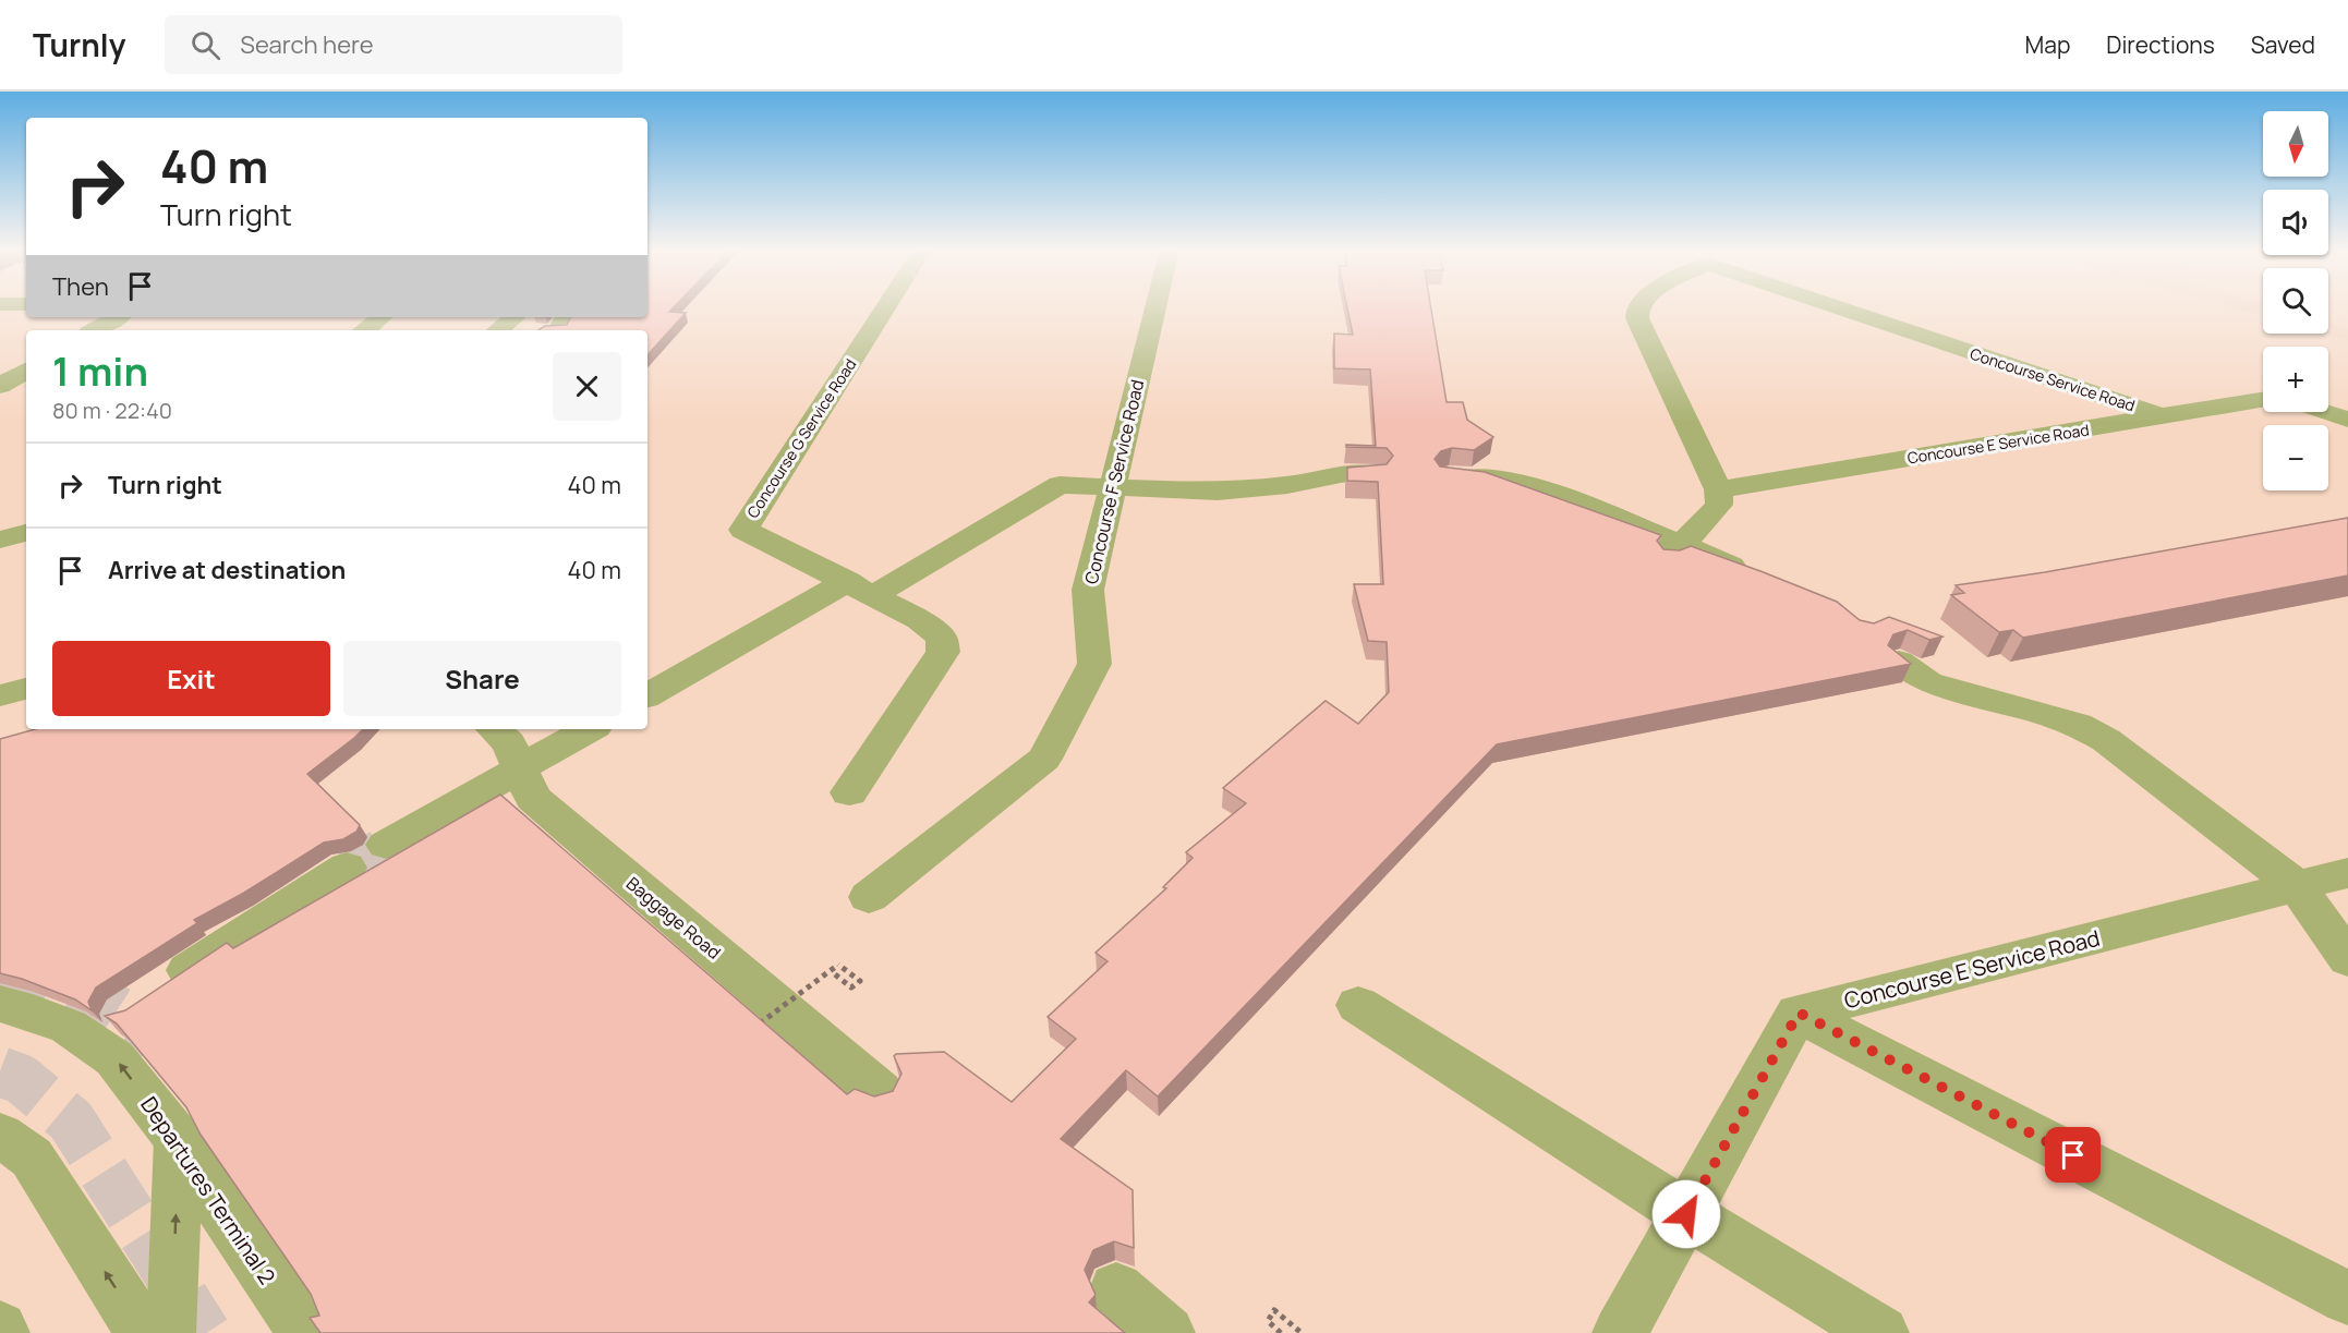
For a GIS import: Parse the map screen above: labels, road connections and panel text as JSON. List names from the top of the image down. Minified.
{"streets":{"street":["Concourse Service Road","Concourse G Service Road","Concourse E Service Road","Concourse F Service Road","Baggage Road","Departures Terminal 2"]},"crossings":[["Concourse Service Road","Concourse E Service Road"]],"north":"bottom","page":{"header":"Turnly","search":"Search here","nav":["Map","Directions","Saved"],"map_buttons":["+","−"],"turn":["40 m","Turn right"],"then":"Then","heading":["1 min","80 m · 22:40"],"list":[{"name":"Turn right","value":"40 m"},{"name":"Arrive at destination","value":"40 m"}],"buttons":["Exit","Share"]}}
